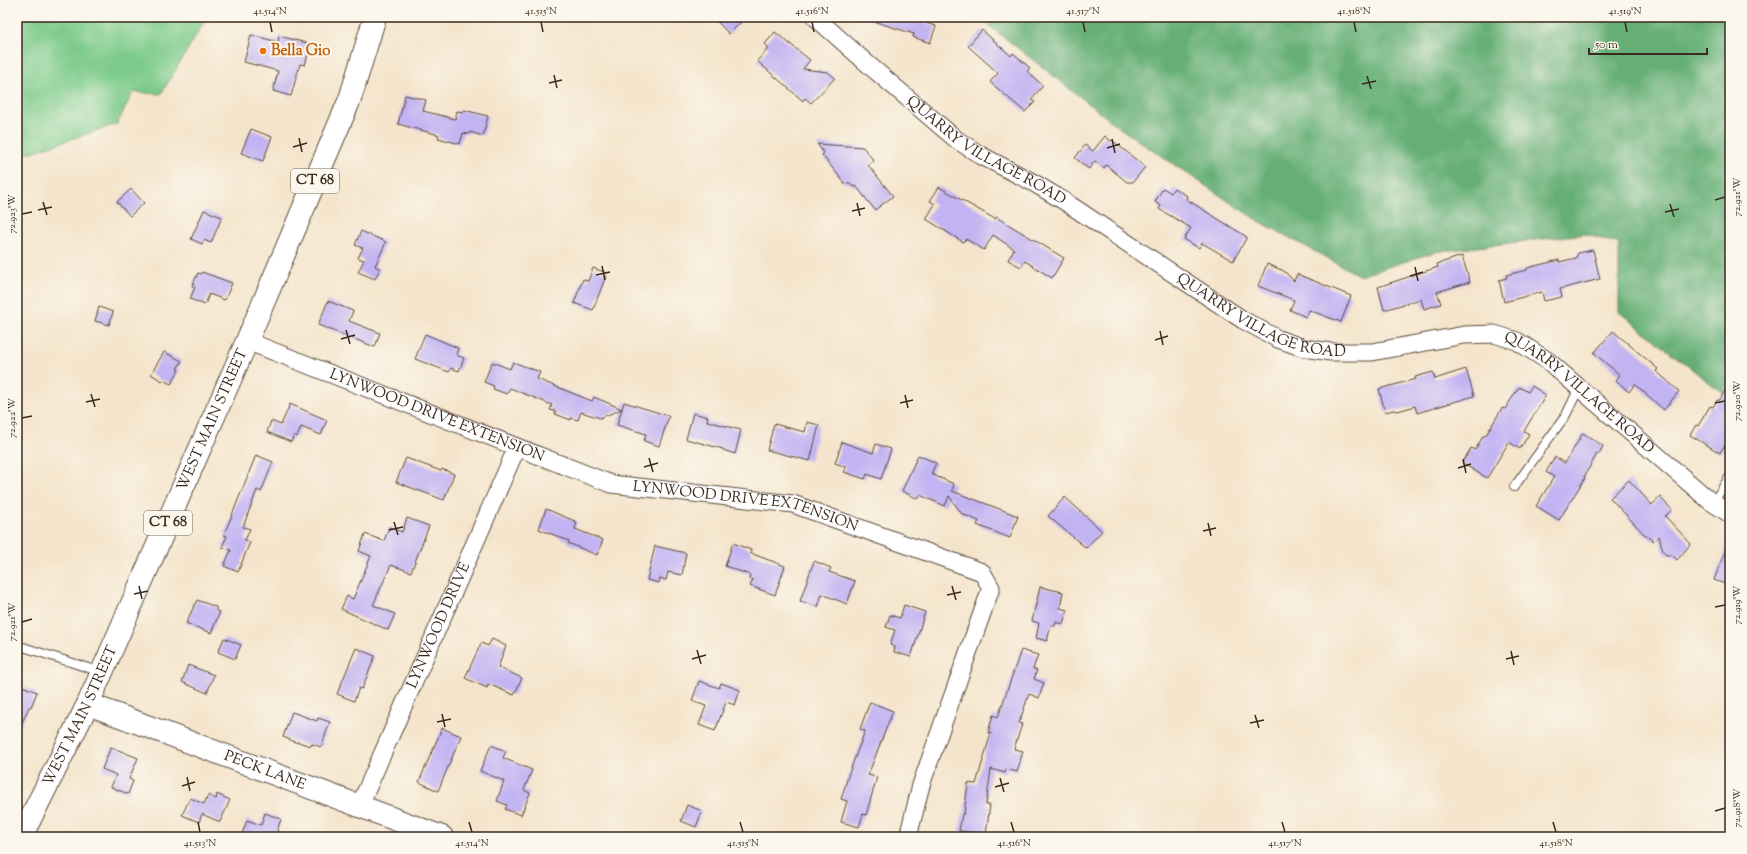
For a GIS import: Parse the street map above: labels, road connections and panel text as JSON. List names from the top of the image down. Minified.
{"streets":{"main road":["CT 68","WEST MAIN STREET","PECK LANE"],"street":["QUARRY VILLAGE ROAD","LYNWOOD DRIVE EXTENSION","LYNWOOD DRIVE"]},"crossings":[["LYNWOOD DRIVE EXTENSION","WEST MAIN STREET"],["LYNWOOD DRIVE EXTENSION","LYNWOOD DRIVE"],["WEST MAIN STREET","PECK LANE"],["LYNWOOD DRIVE","PECK LANE"]],"places":["Bella Gio"],"scale_bar":"50 m","coordinates":["41.514°N","41.515°N","41.516°N","41.517°N","41.518°N","41.519°N","72.921°W","72.923°W","72.920°W","72.922°W","72.919°W","72.918°W","41.513°N"]}
